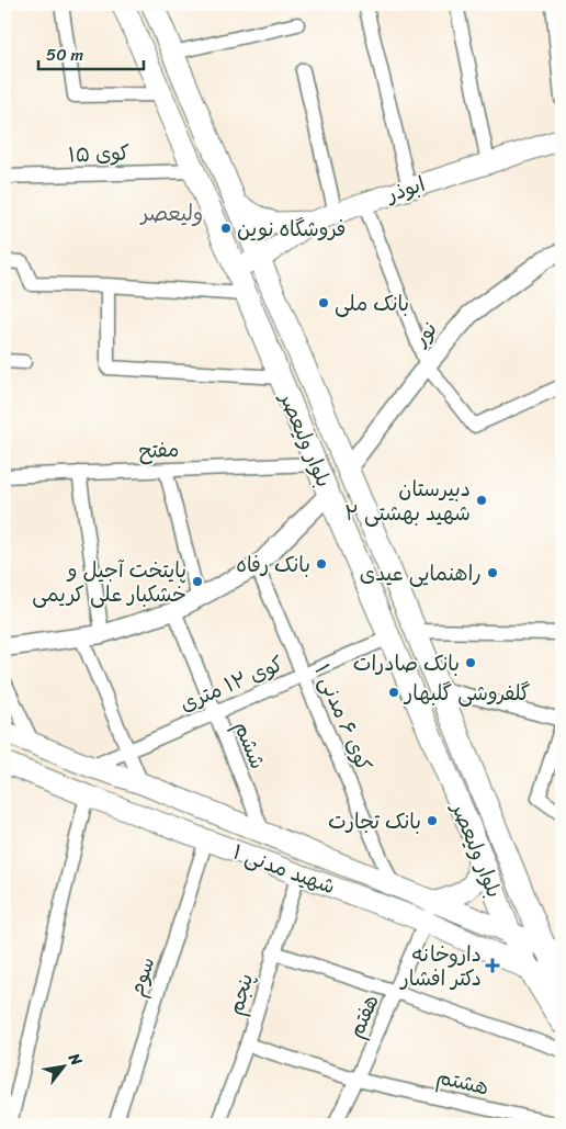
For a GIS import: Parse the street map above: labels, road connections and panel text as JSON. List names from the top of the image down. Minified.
{"streets":{"main road":["ابوذر","بلوار ولیعصر","شهید مدنی ۱"],"street":["کوی ۱۵","نور","مفتح","کوی ۱۲ متری","کوی ۶ مدنی ۱","ششم","سوم","پنجم","هفتم","هشتم"]},"crossings":[["کوی ۱۵","بلوار ولیعصر"],["ابوذر","بلوار ولیعصر"],["نور","بلوار ولیعصر"],["بلوار ولیعصر","مفتح"],["بلوار ولیعصر","کوی ۱۲ متری"],["بلوار ولیعصر","شهید مدنی ۱"],["کوی ۱۲ متری","کوی ۶ مدنی ۱"],["کوی ۱۲ متری","ششم"],["کوی ۱۲ متری","شهید مدنی ۱"],["کوی ۶ مدنی ۱","شهید مدنی ۱"],["ششم","شهید مدنی ۱"],["شهید مدنی ۱","سوم"],["شهید مدنی ۱","پنجم"],["شهید مدنی ۱","هفتم"],["پنجم","هشتم"],["هفتم","هشتم"]],"districts":["ولیعصر"],"places":{"other":["فروشگاه نوین","بانک ملی","دبیرستان شهید بهشتی ۲","بانک رفاه","راهنمایی عیدی","پایتخت آجیل و خشکبار علی کریمی","بانک صادرات","گلفروشی گلبهار","بانک تجارت"],"health":["داروخانه دکتر افشار"]},"scale_bar":"50 m","north":"top right"}
